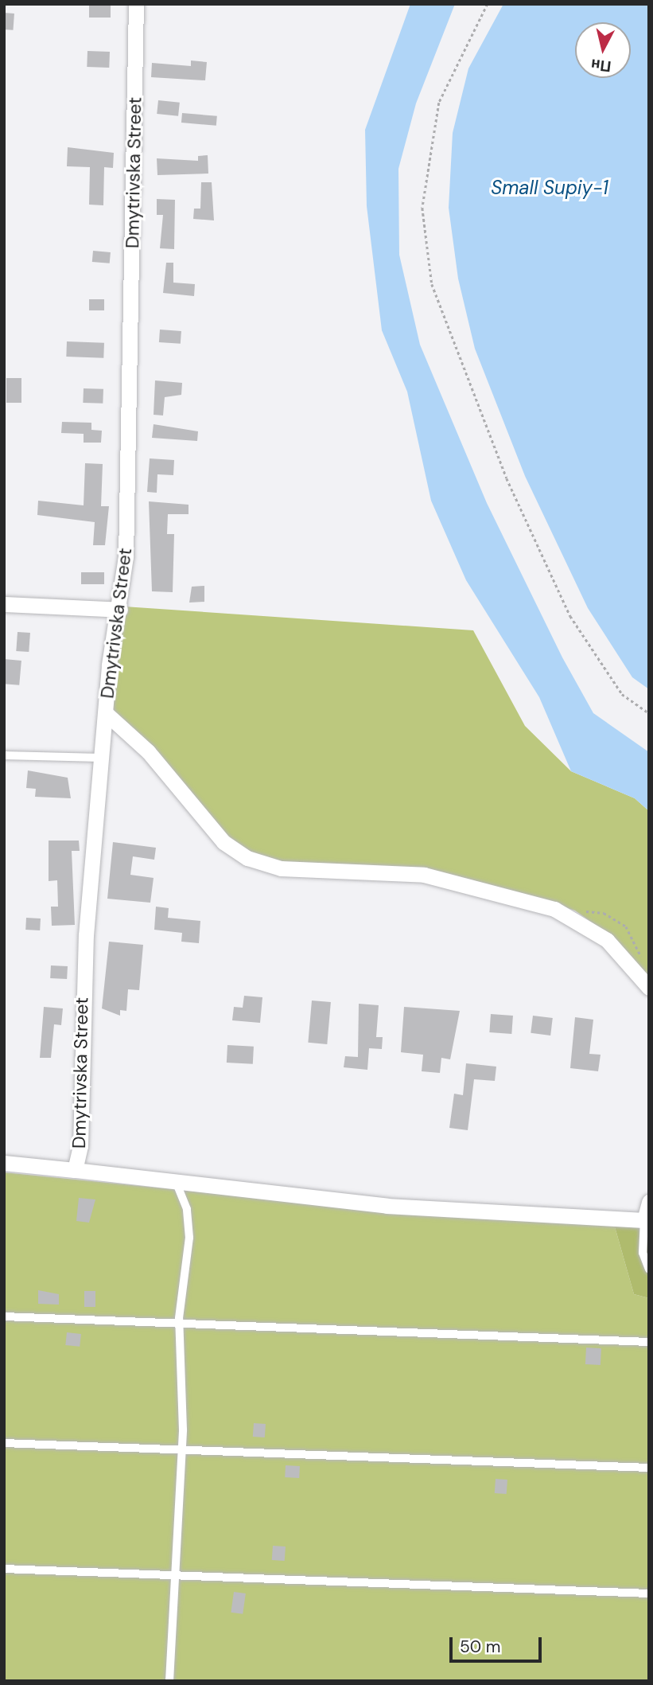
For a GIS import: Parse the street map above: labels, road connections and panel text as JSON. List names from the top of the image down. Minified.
{"streets":{"street":["Dmytrivska Street"]},"water":["Small Supiy-1"],"scale_bar":"50 m","north":"bottom"}
